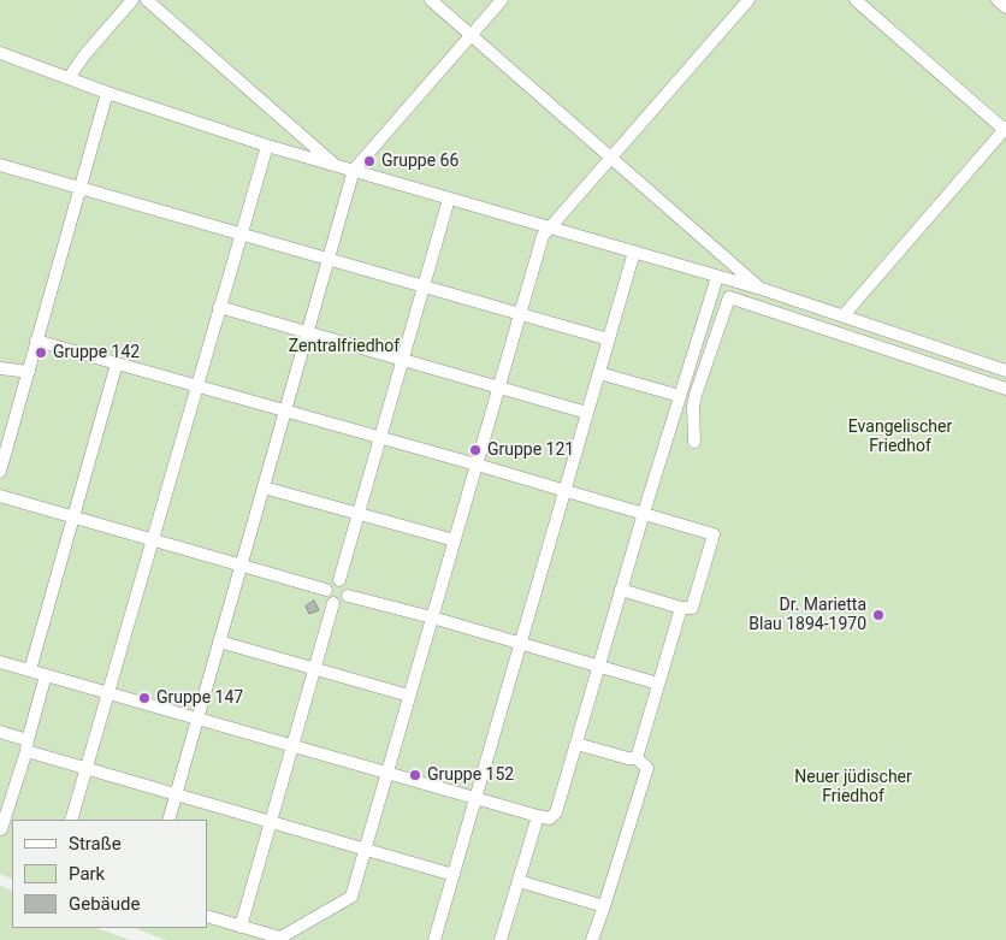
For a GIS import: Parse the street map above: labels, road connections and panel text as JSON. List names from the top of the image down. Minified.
{"parks":["Zentralfriedhof","Evangelischer Friedhof","Neuer jüdischer Friedhof"],"places":["Gruppe 66","Gruppe 142","Gruppe 121","Dr. Marietta Blau 1894-1970","Gruppe 147","Gruppe 152"],"legend":["Straße","Park","Gebäude"]}
